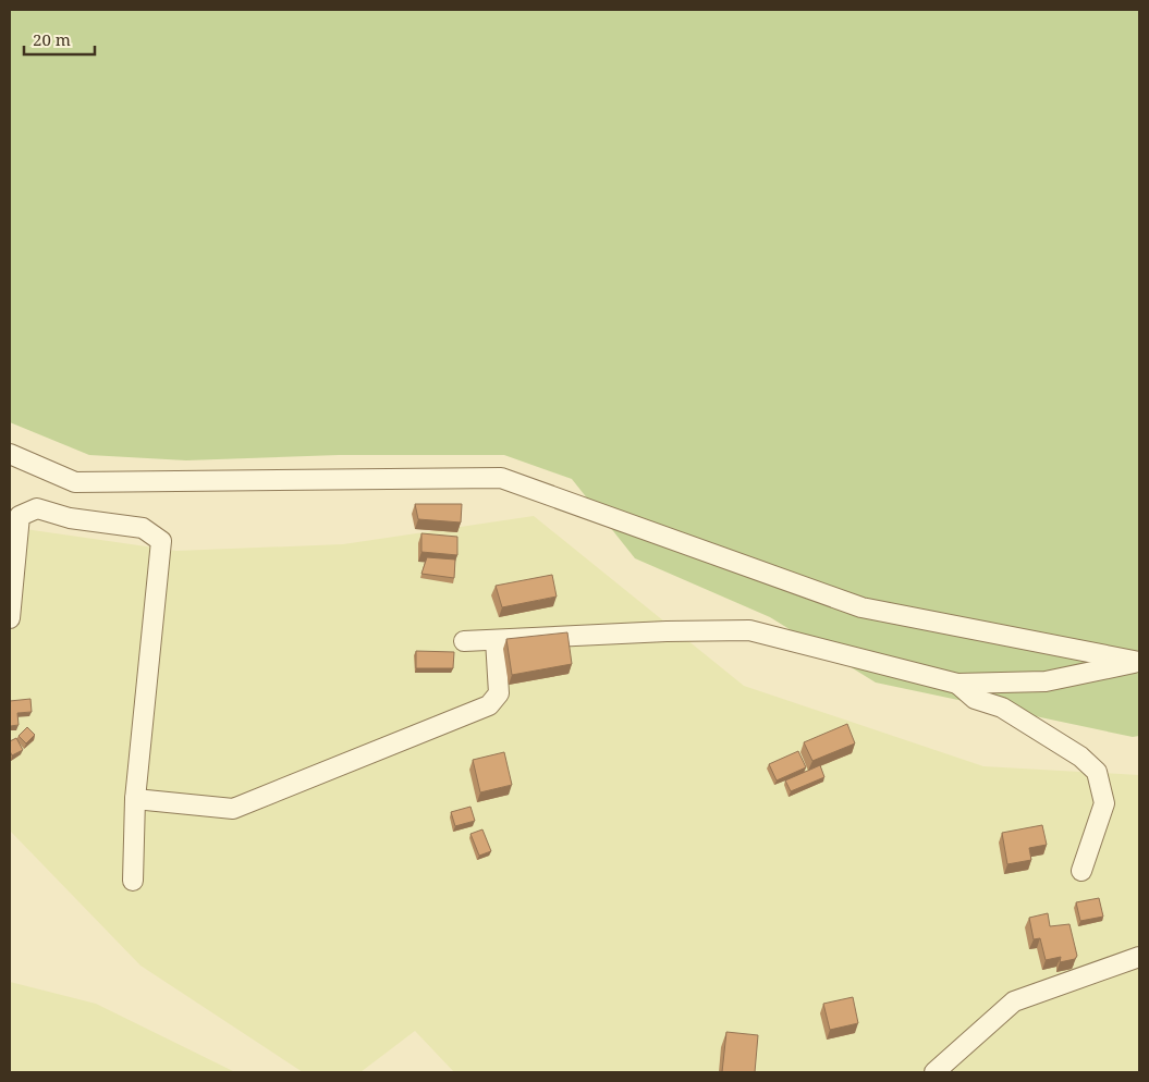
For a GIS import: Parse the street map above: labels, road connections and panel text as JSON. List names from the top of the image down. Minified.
{"scale_bar":"20 m"}
